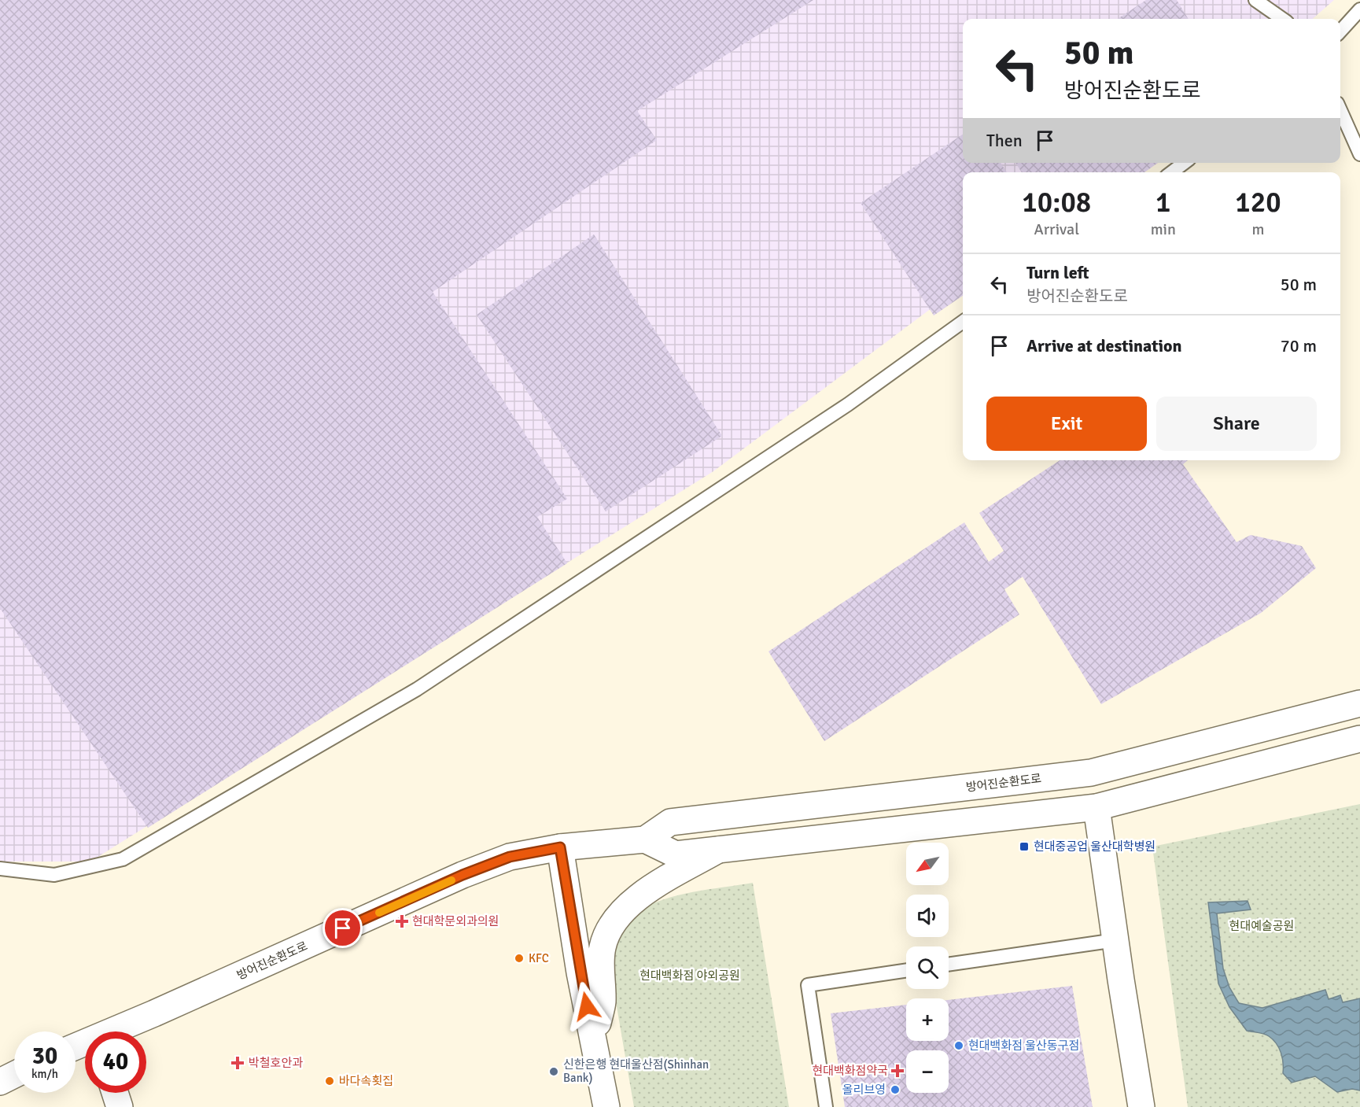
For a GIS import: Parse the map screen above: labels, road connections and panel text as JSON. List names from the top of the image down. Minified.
{"streets":{"main road":["방어진순환도로"]},"parks":["현대예술공원","현대백화점 야외공원"],"places":{"transit":["현대중공업 울산대학병원"],"health":["현대학문외과의원","박철호안과","현대백화점약국"],"other":["KFC","현대백화점 울산동구점","신한은행 현대울산점(Shinhan Bank)","바다속횟집","올리브영"]},"north":"bottom left","page":{"turn":["50 m","방어진순환도로"],"then":"Then","eta":["10:08","Arrival","1","min","120","m"],"list":[{"name":"Turn left","note":"방어진순환도로","value":"50 m"},{"name":"Arrive at destination","value":"70 m"}],"buttons":["Exit","Share"],"map_buttons":["+","−"],"speed":"30 km/h","limit":"40"}}
